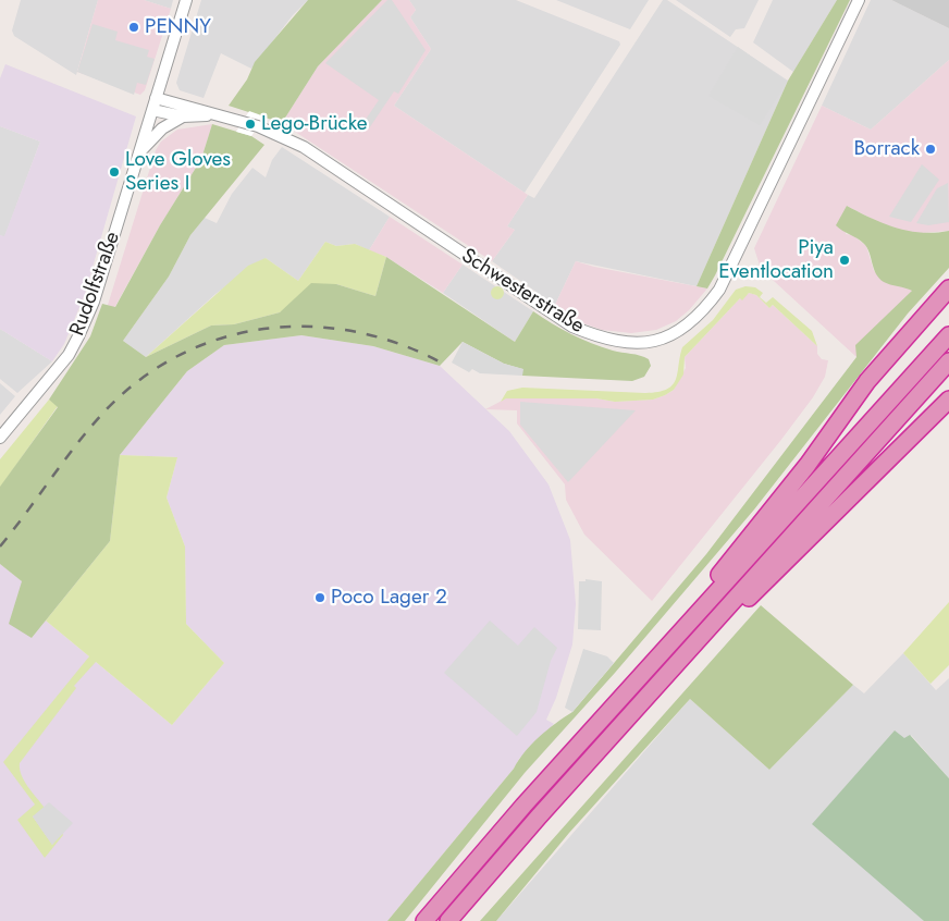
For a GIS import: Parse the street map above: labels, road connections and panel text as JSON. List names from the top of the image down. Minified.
{"streets":{"street":["Rudolfstraße","Schwesterstraße"]},"crossings":[["Rudolfstraße","Schwesterstraße"]],"places":["PENNY","Lego-Brücke","Borrack","Love Gloves Series I","Piya Eventlocation","Poco Lager 2"]}
